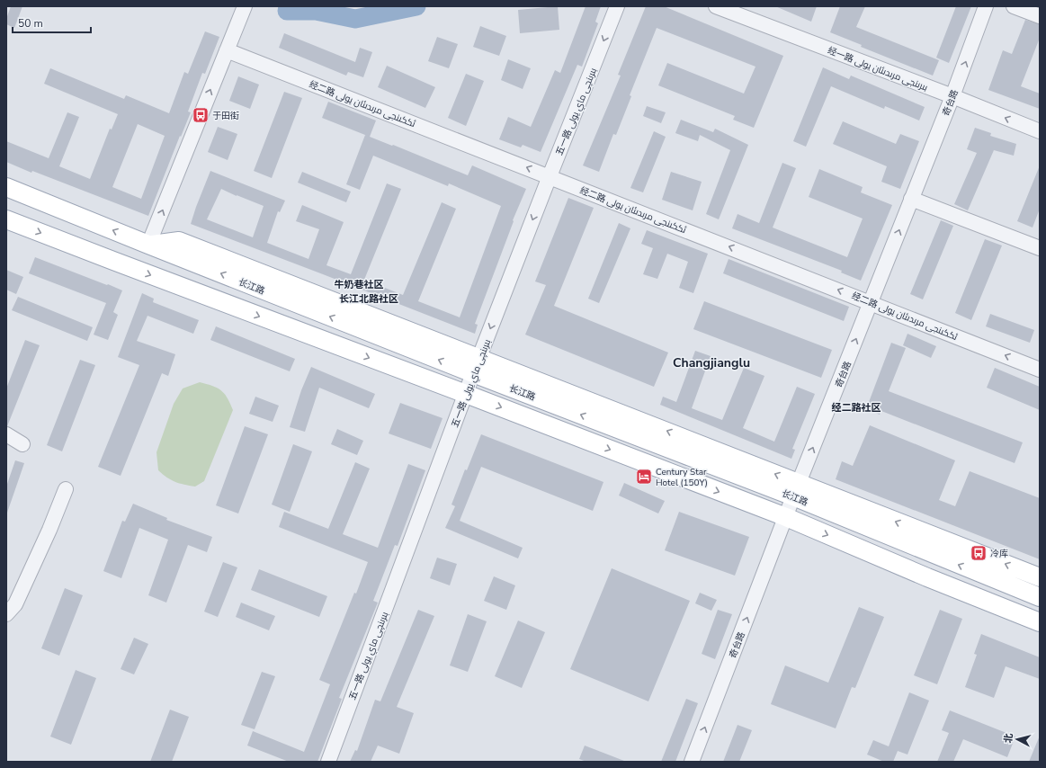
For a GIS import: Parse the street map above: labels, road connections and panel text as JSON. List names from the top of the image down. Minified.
{"streets":{"main road":["长江路"],"street":["经一路 بىرىنجى مرىدىئان يولى","奇台路","经二路 ئككىنجى مرىدىئان يولى","五一路 بىرىنچى ماي يولى"]},"crossings":[["经一路 بىرىنجى مرىدىئان يولى","奇台路"],["奇台路","经二路 ئككىنجى مرىدىئان يولى"],["奇台路","长江路"],["经二路 ئككىنجى مرىدىئان يولى","五一路 بىرىنچى ماي يولى"],["五一路 بىرىنچى ماي يولى","长江路"]],"one_way":["奇台路","经二路 ئككىنجى مرىدىئان يولى","五一路 بىرىنچى ماي يولى"],"districts":["牛奶巷社区","长江北路社区","Changjianglu","经二路社区"],"places":{"bus stop":["于田街","冷库"],"hotel":["Century Star Hotel (150Y)"]},"scale_bar":"50 m","north":"left"}
